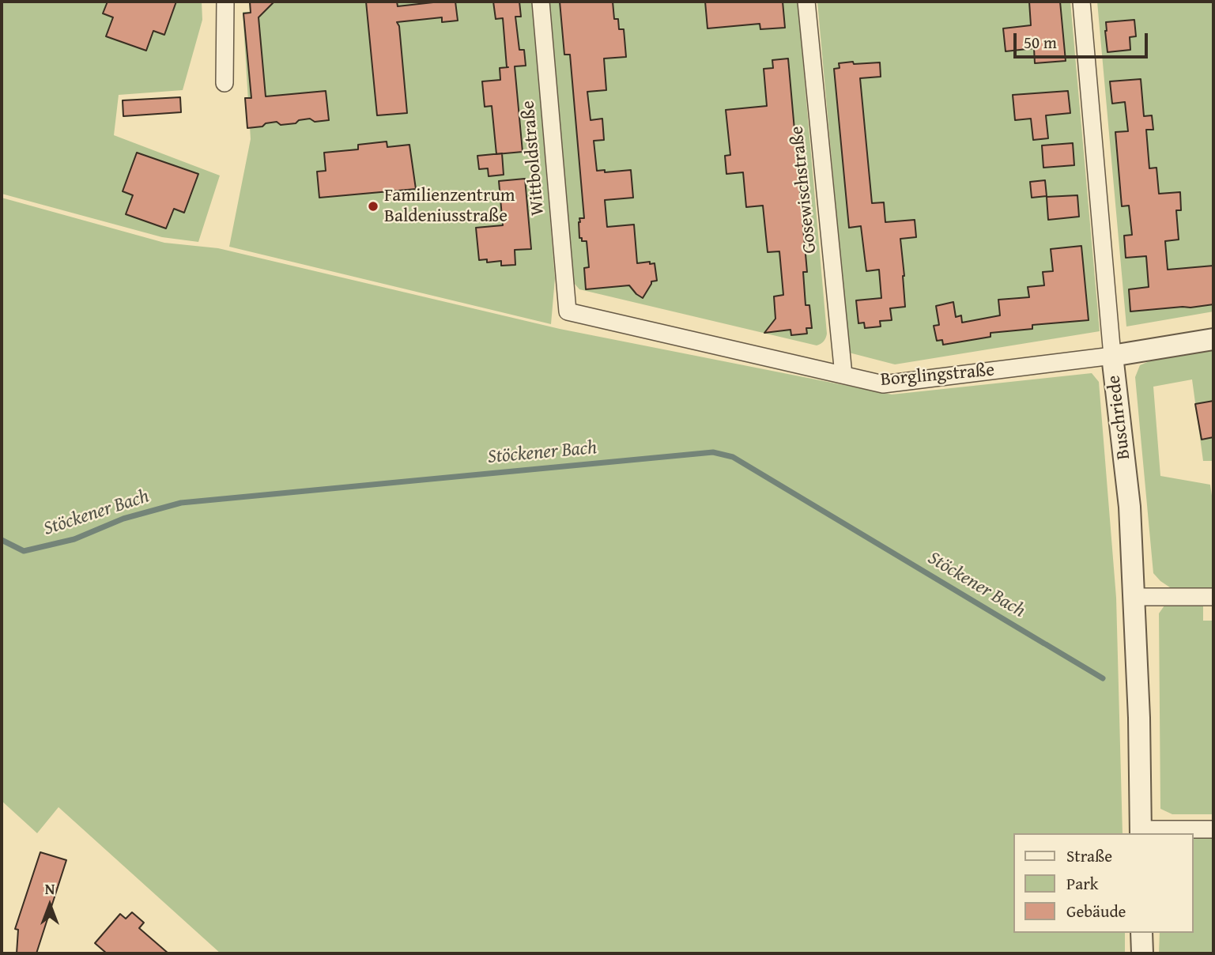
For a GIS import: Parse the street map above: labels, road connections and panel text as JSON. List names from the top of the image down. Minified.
{"streets":{"street":["Wittboldstraße","Gosewischstraße","Borglingstraße","Buschriede"]},"crossings":[["Wittboldstraße","Borglingstraße"],["Gosewischstraße","Borglingstraße"],["Borglingstraße","Buschriede"]],"water":["Stöckener Bach"],"places":["Familienzentrum Baldeniusstraße"],"legend":["Straße","Park","Gebäude"],"scale_bar":"50 m","north":"top"}
